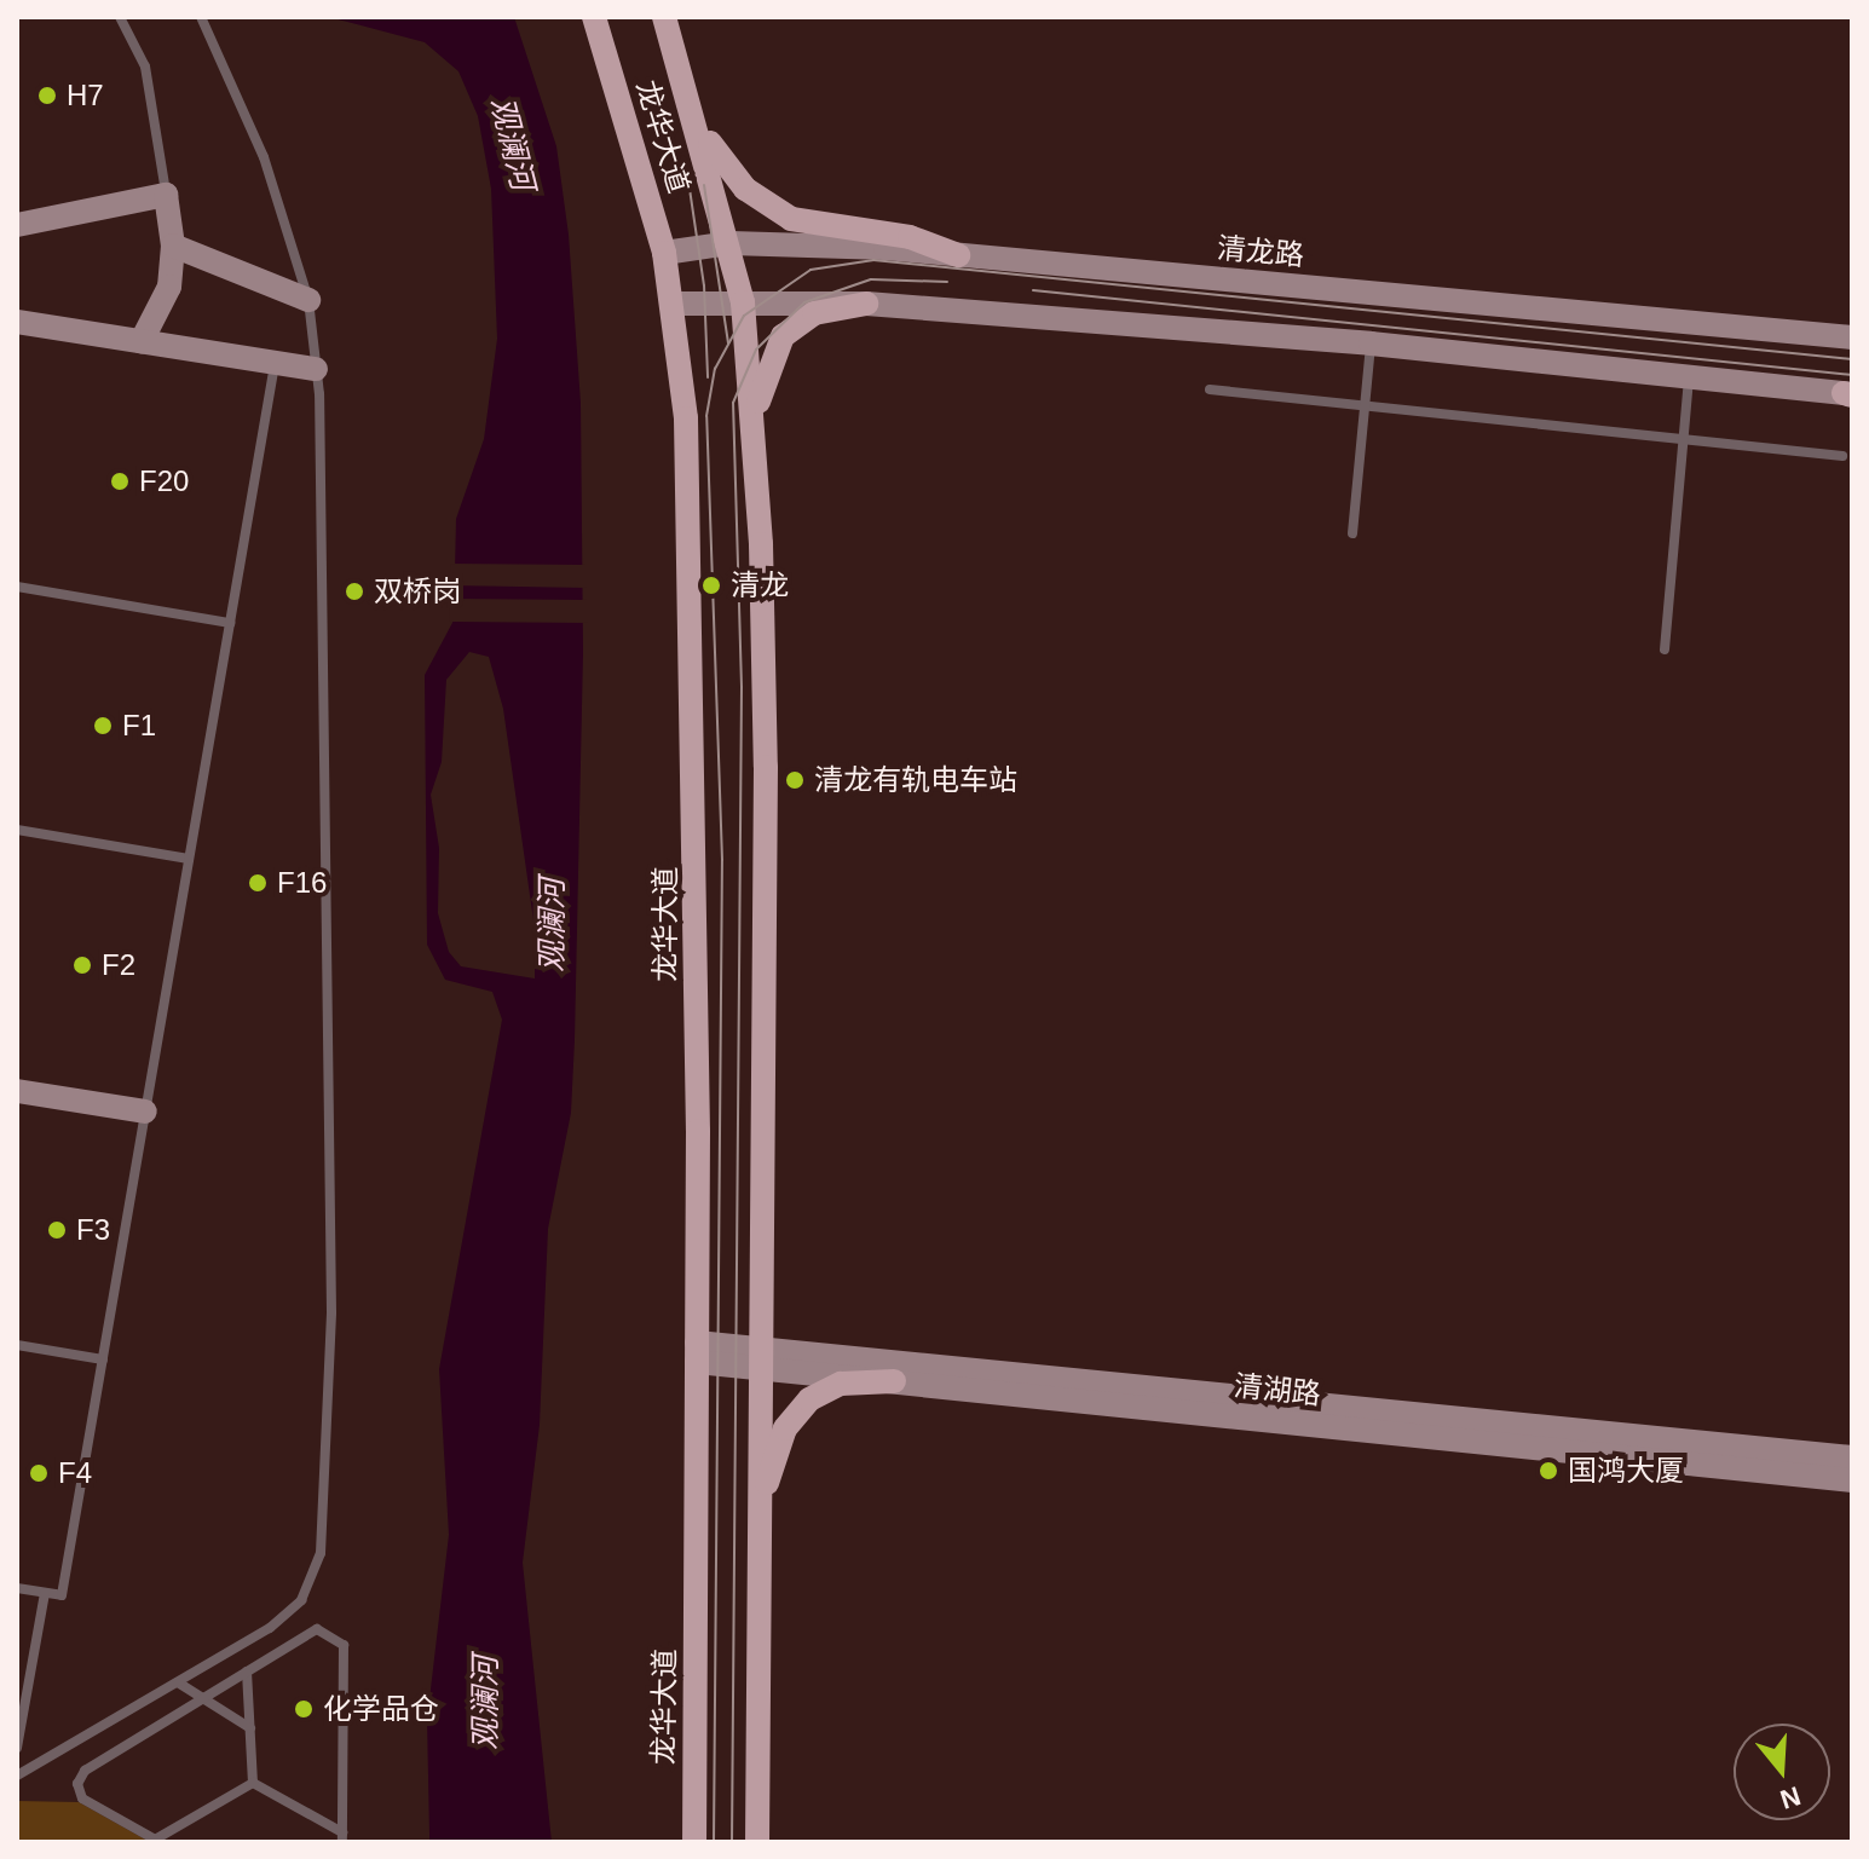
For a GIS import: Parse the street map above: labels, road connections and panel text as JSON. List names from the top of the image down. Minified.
{"streets":{"main road":["龙华大道"],"street":["清龙路","清湖路"]},"crossings":[["龙华大道","清龙路"],["龙华大道","清湖路"]],"water":["观澜河"],"places":["H7","F20","清龙","双桥岗","F1","清龙有轨电车站","F16","F2","F3","国鸿大厦","F4","化学品仓"],"north":"bottom"}
